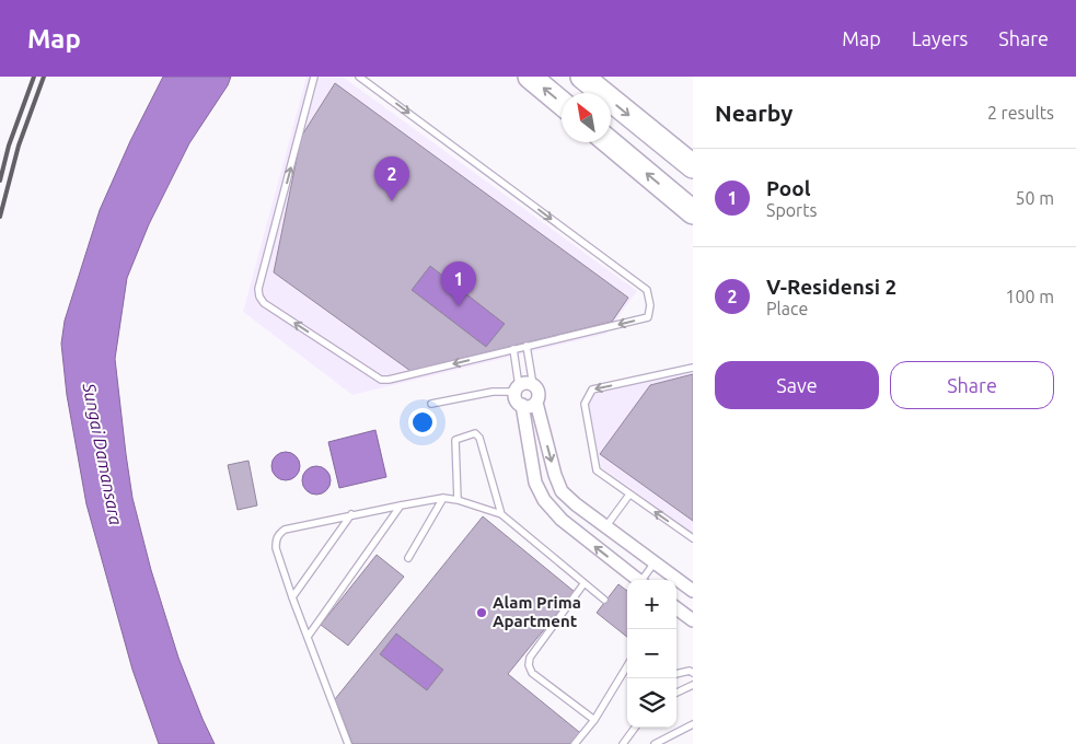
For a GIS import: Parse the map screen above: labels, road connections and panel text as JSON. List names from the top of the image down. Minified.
{"water":["Sungai Damansara"],"places":["Alam Prima Apartment"],"north":"top left","page":{"header":"Map","nav":["Map","Layers","Share"],"heading":["Nearby","2 results"],"list":[{"mark":"1","name":"Pool","note":"Sports","value":"50 m"},{"mark":"2","name":"V-Residensi 2","note":"Place","value":"100 m"}],"pins":["2","1"],"buttons":["Save","Share"],"map_buttons":["+","−"]}}
